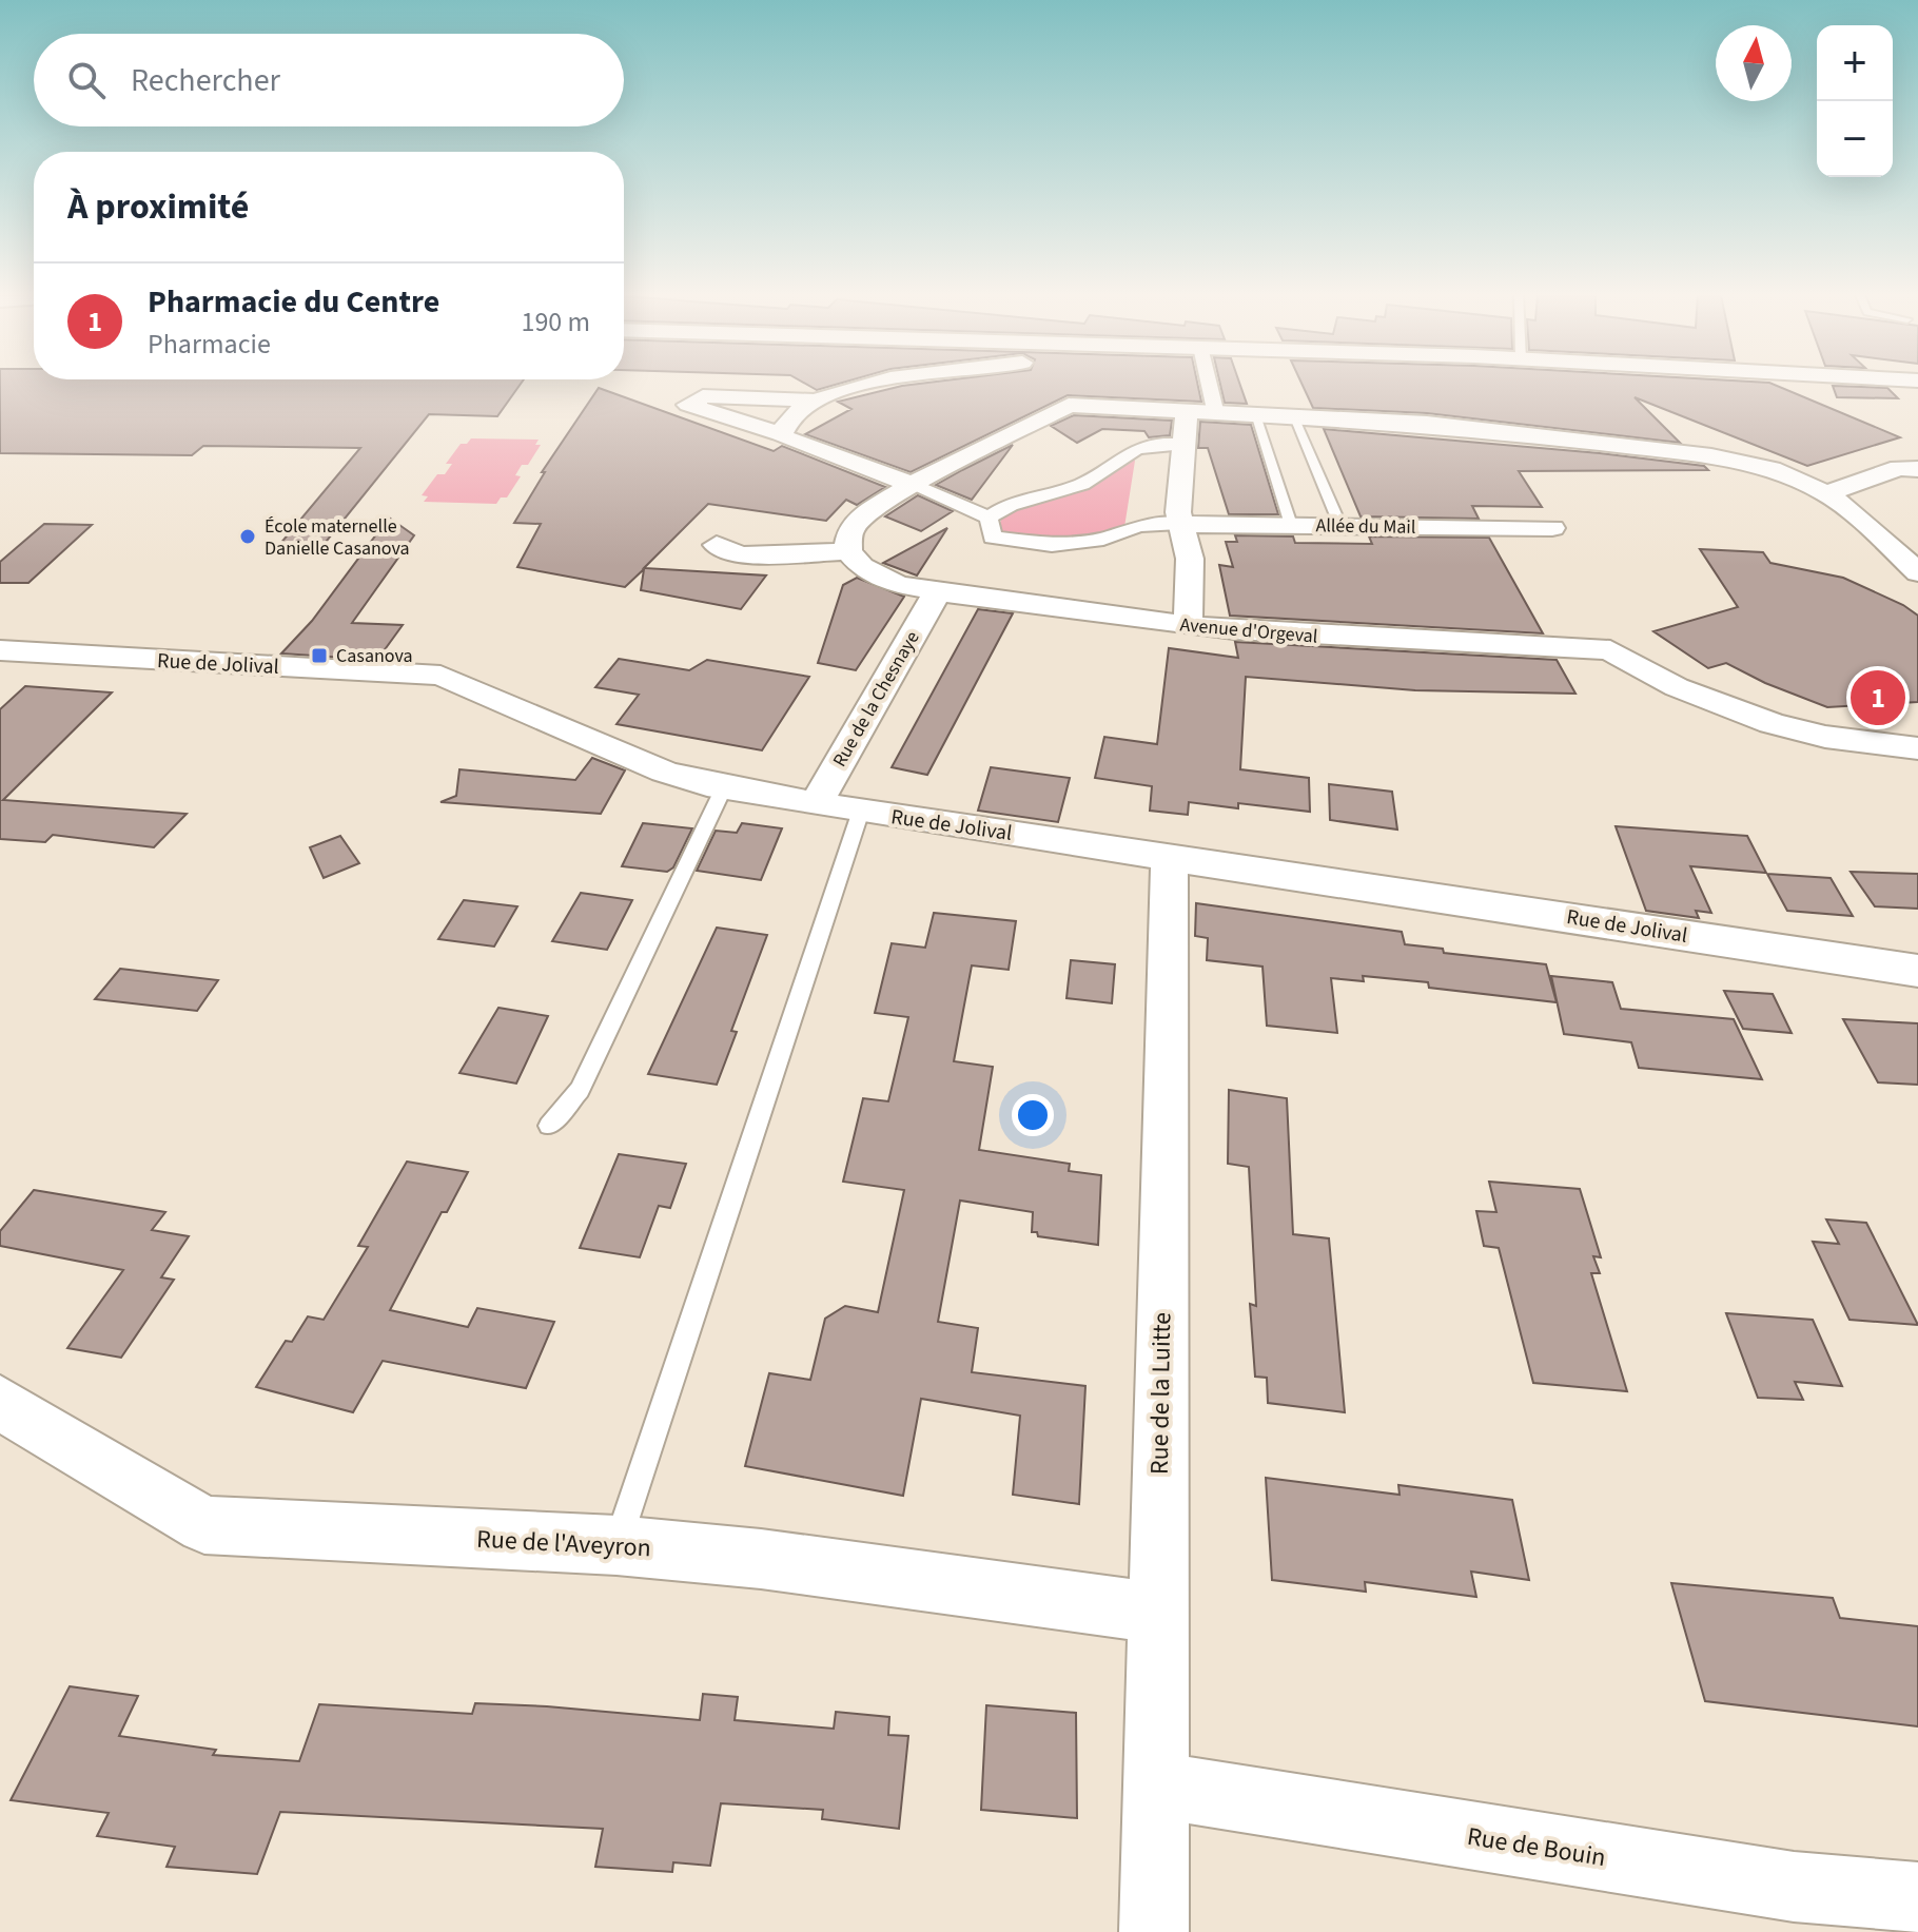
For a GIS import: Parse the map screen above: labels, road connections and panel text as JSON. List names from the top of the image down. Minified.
{"streets":{"street":["Allée du Mail","Avenue d'Orgeval","Rue de Jolival","Rue de la Chesnaye","Rue de la Luitte","Rue de l'Aveyron","Rue de Bouin"]},"crossings":[["Avenue d'Orgeval","Rue de la Chesnaye"],["Rue de Jolival","Rue de la Chesnaye"],["Rue de Jolival","Rue de la Luitte"],["Rue de la Luitte","Rue de l'Aveyron"],["Rue de la Luitte","Rue de Bouin"]],"places":{"other":["École maternelle Danielle Casanova"],"transit":["Casanova"]},"north":"top","page":{"map_buttons":["+","−"],"search":"Rechercher","heading":"À proximité","list":[{"mark":"1","name":"Pharmacie du Centre","note":"Pharmacie","value":"190 m"}],"pins":"1"}}
